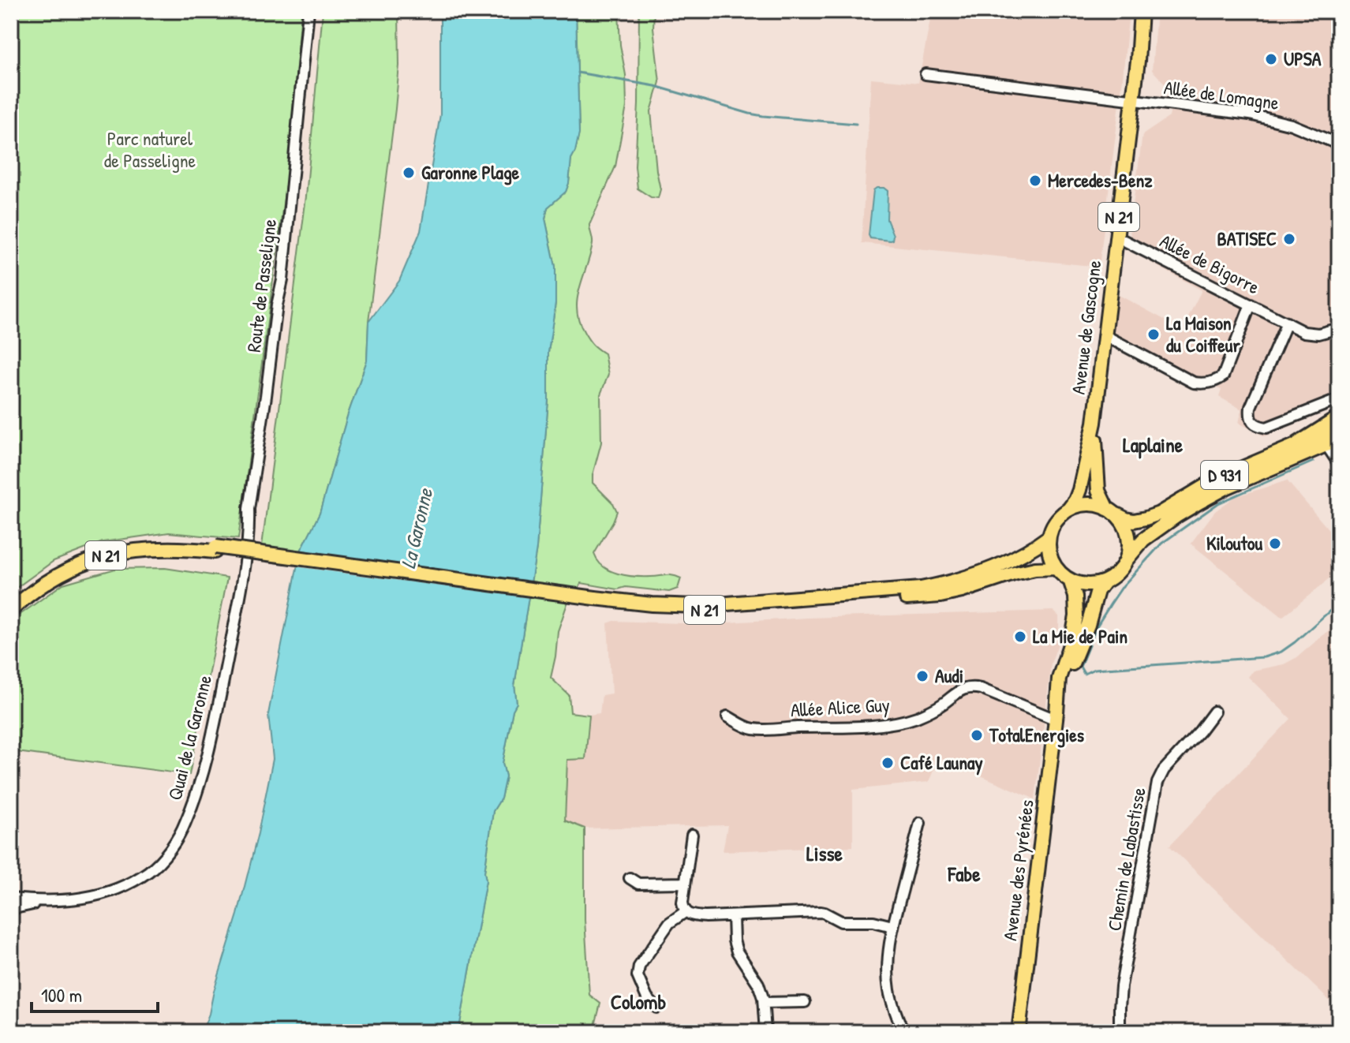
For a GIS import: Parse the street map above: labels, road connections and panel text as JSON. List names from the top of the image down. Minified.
{"streets":{"main road":["N 21","Avenue de Gascogne","D 931","Avenue des Pyrénées"],"street":["Allée de Lomagne","Allée de Bigorre","Route de Passeligne","Allée Alice Guy","Quai de la Garonne","Chemin de Labastisse"]},"crossings":[["Allée de Lomagne","Avenue de Gascogne"],["N 21","Avenue de Gascogne"],["N 21","D 931"],["N 21","Avenue des Pyrénées"],["Allée de Bigorre","Avenue de Gascogne"],["Route de Passeligne","Quai de la Garonne"],["Avenue de Gascogne","D 931"],["Avenue de Gascogne","Avenue des Pyrénées"],["D 931","Avenue des Pyrénées"],["Allée Alice Guy","Avenue des Pyrénées"]],"districts":["Laplaine","Lisse","Fabe","Colomb"],"water":["La Garonne"],"parks":["Parc naturel de Passeligne"],"places":["UPSA","Garonne Plage","Mercedes-Benz","BATISEC","La Maison du Coiffeur","Kiloutou","La Mie de Pain","Audi","TotalEnergies","Café Launay"],"scale_bar":"100 m"}
